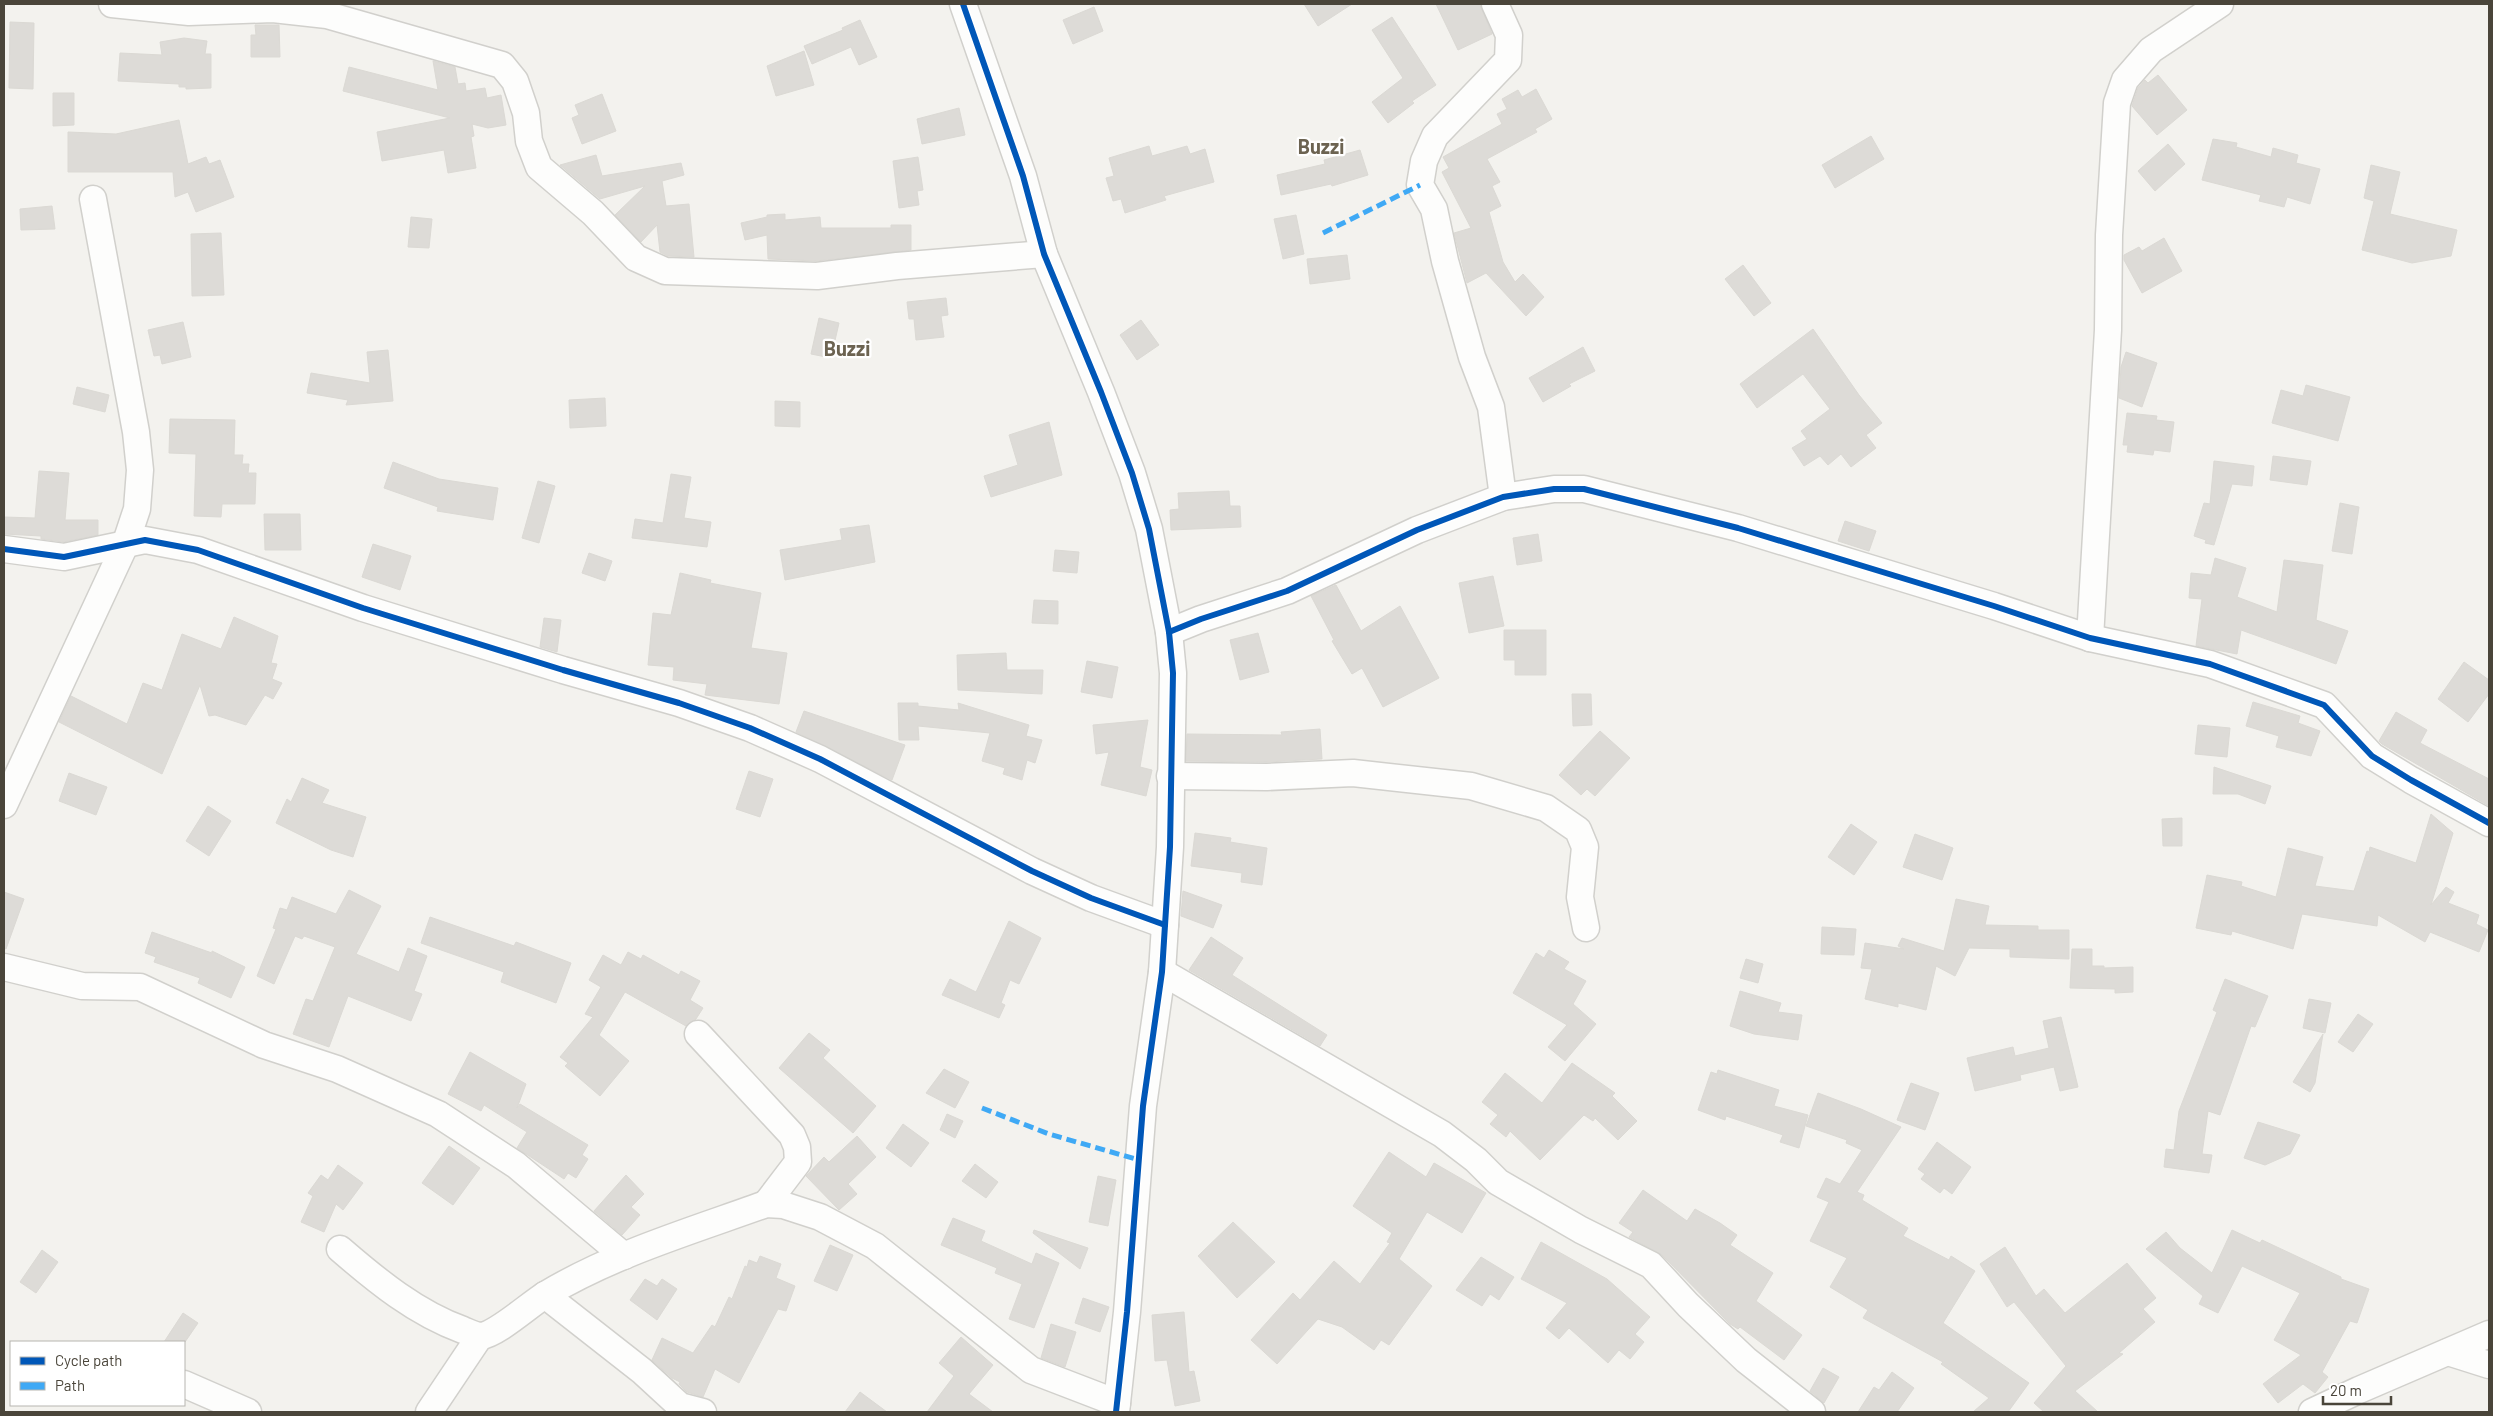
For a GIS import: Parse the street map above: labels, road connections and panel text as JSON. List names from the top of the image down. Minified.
{"districts":["Buzzi","Buzzi"],"legend":["Cycle path","Path"],"scale_bar":"20 m"}
